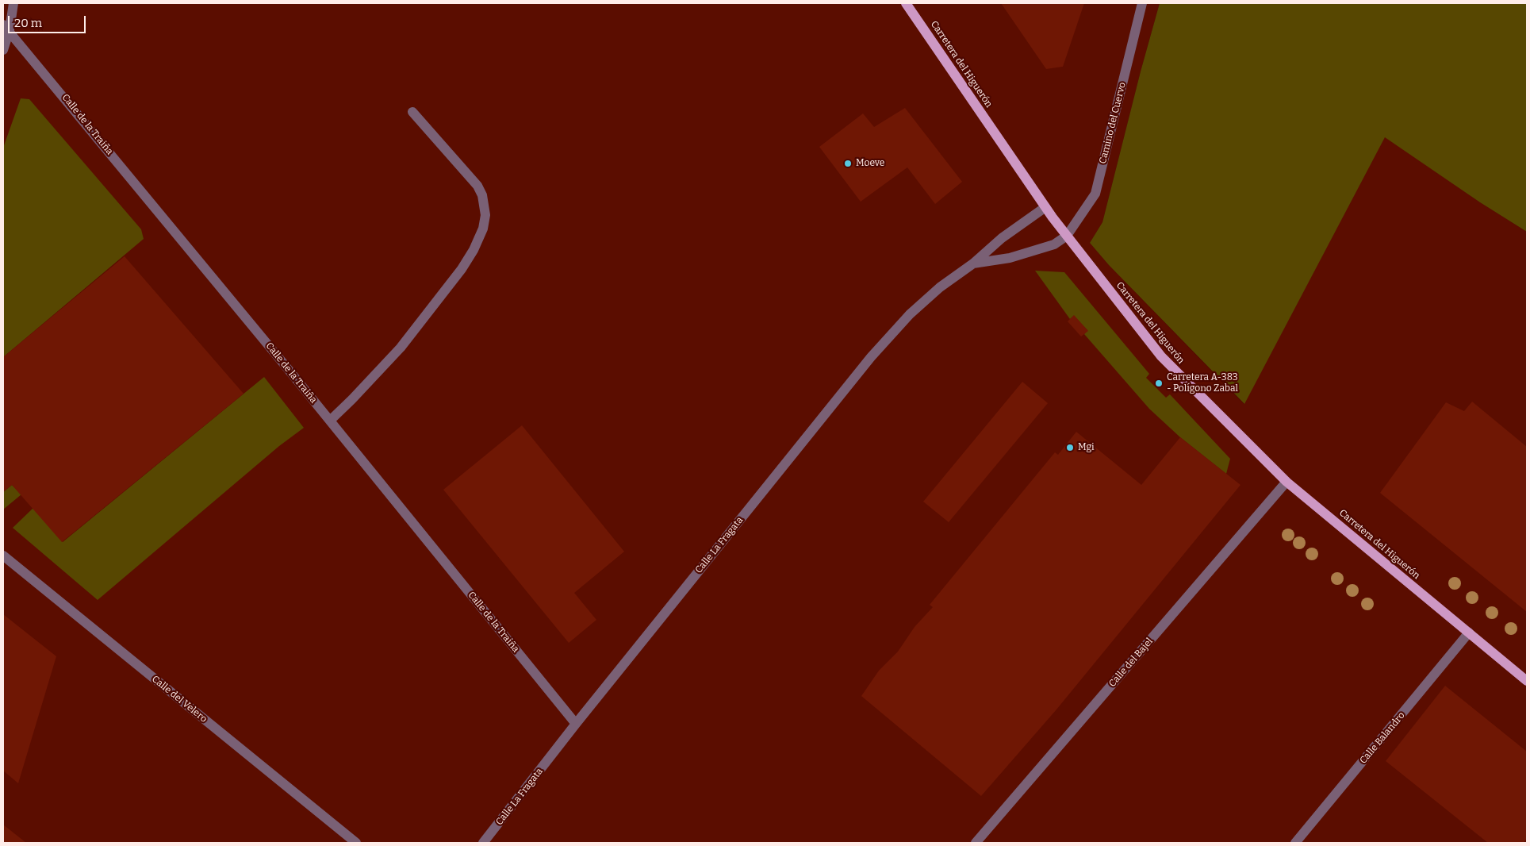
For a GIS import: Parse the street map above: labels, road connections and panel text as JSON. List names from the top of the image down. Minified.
{"streets":{"main road":["Carretera del Higuerón"],"street":["Camino del Cuervo","Calle de la Traiña","Calle La Fragata","Calle del Bajel","Calle del Velero","Calle Balandro"]},"crossings":[["Carretera del Higuerón","Camino del Cuervo"],["Carretera del Higuerón","Calle La Fragata"],["Carretera del Higuerón","Calle del Bajel"],["Carretera del Higuerón","Calle Balandro"],["Camino del Cuervo","Calle La Fragata"],["Calle de la Traiña","Calle La Fragata"]],"places":["Moeve","Carretera A-383 - Polígono Zabal","Mgi"],"scale_bar":"20 m"}
